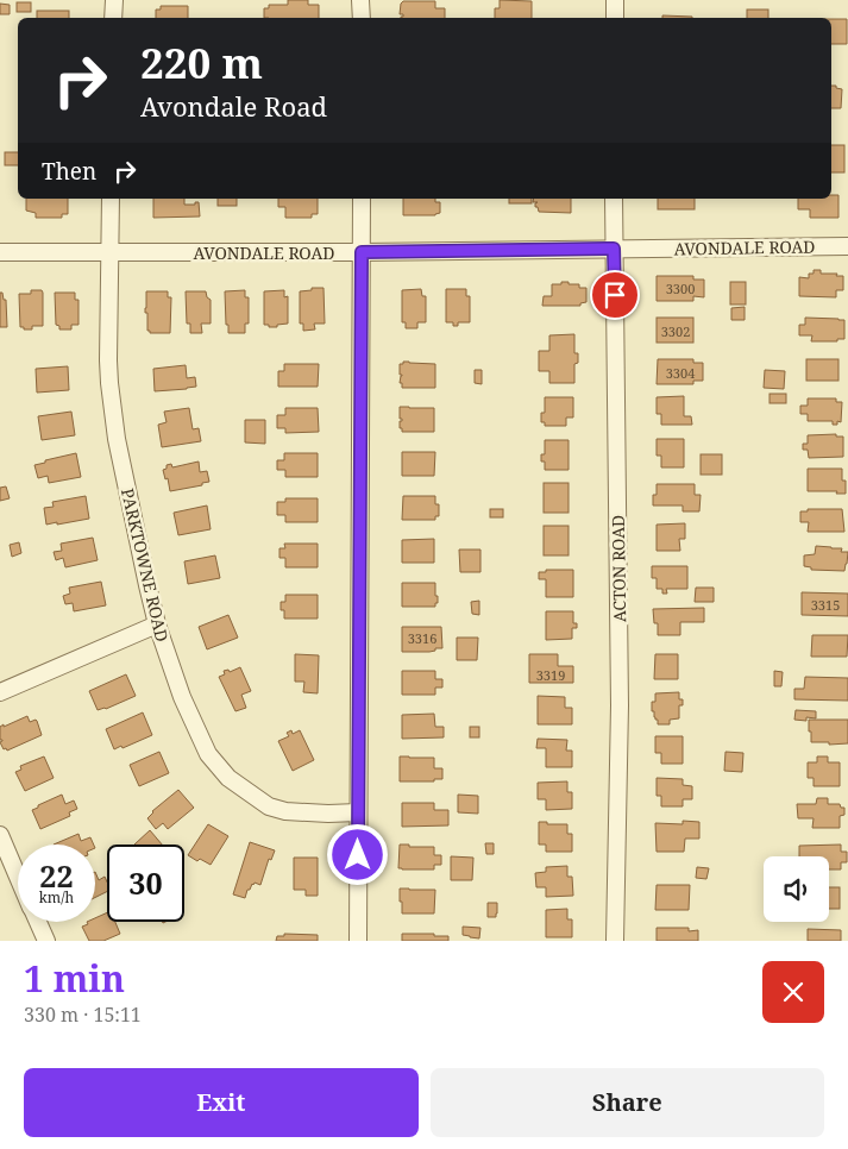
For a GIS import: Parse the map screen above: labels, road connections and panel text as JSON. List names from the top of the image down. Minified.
{"streets":{"street":["AVONDALE ROAD","PARKTOWNE ROAD","ACTON ROAD"]},"crossings":[["AVONDALE ROAD","PARKTOWNE ROAD"],["AVONDALE ROAD","ACTON ROAD"]],"house_numbers":["3300","3302","3304","3315","3316","3319"],"page":{"turn":["220 m","Avondale Road"],"then":"Then","speed":"22 km/h","limit":"30","heading":["1 min","330 m · 15:11"],"buttons":["Exit","Share"]}}
